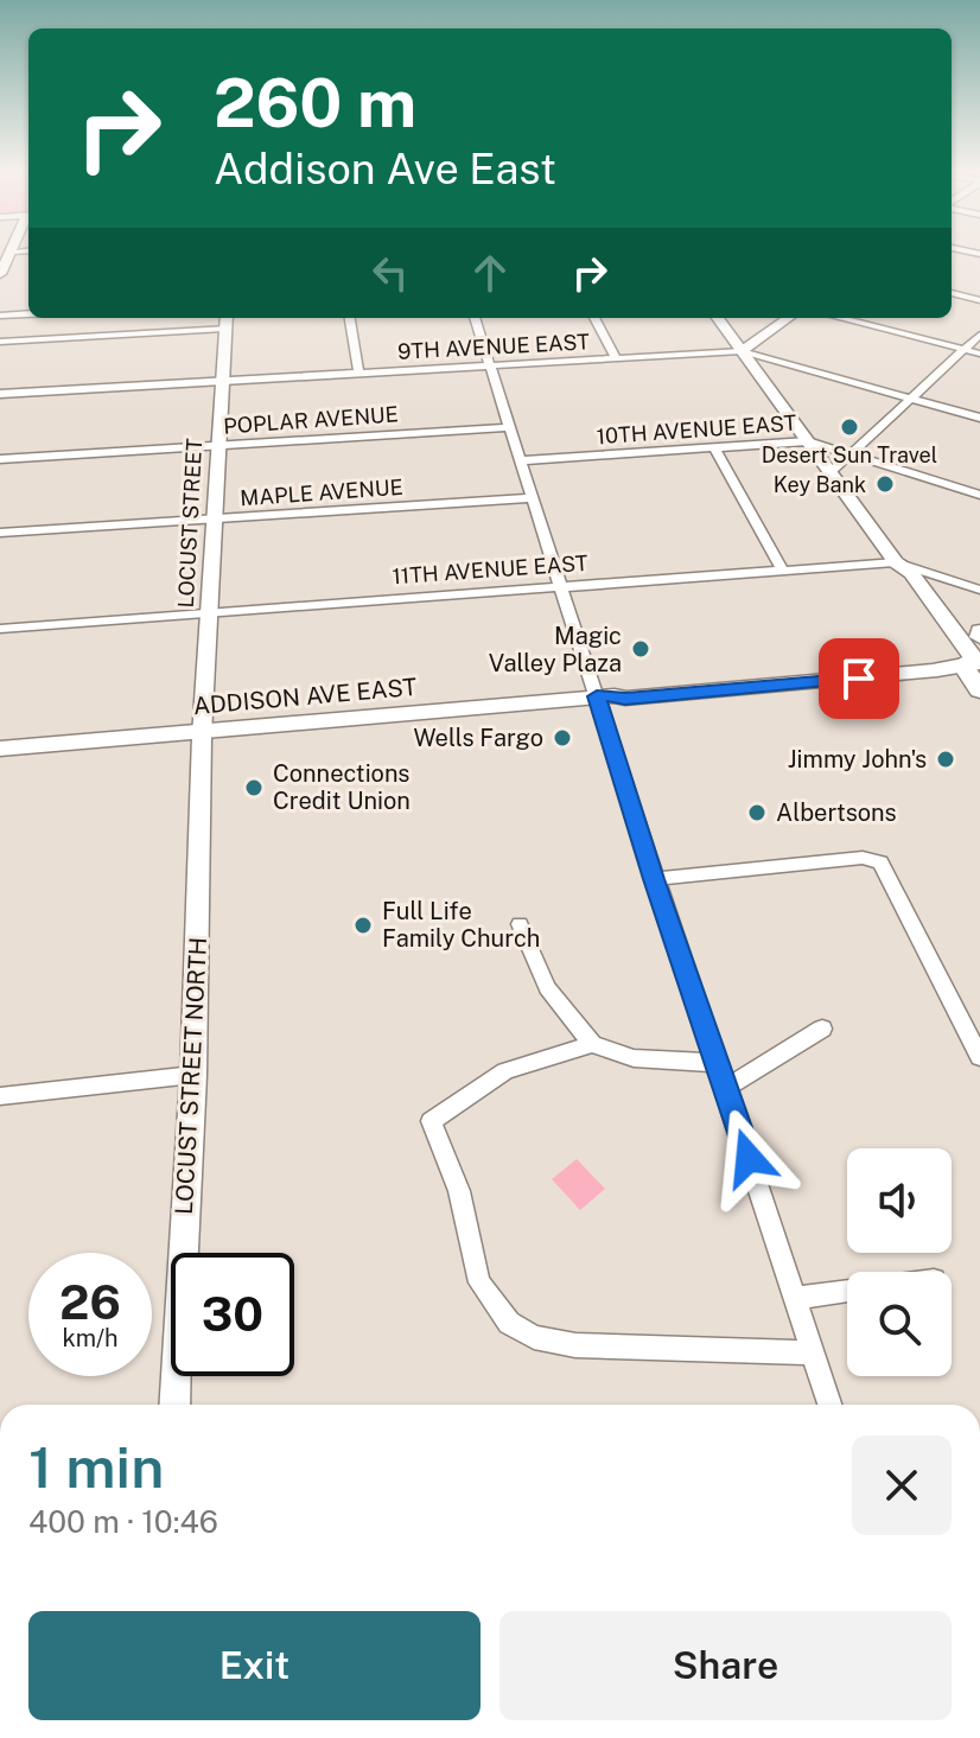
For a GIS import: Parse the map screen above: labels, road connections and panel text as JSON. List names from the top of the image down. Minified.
{"streets":{"main road":["ADDISON AVE EAST"],"street":["9TH AVENUE EAST","POPLAR AVENUE","10TH AVENUE EAST","MAPLE AVENUE","LOCUST STREET","11TH AVENUE EAST","LOCUST STREET NORTH"]},"crossings":[["9TH AVENUE EAST","LOCUST STREET"],["POPLAR AVENUE","LOCUST STREET"],["MAPLE AVENUE","LOCUST STREET"],["LOCUST STREET","11TH AVENUE EAST"],["LOCUST STREET","ADDISON AVE EAST"],["LOCUST STREET","LOCUST STREET NORTH"],["ADDISON AVE EAST","LOCUST STREET NORTH"]],"places":["Desert Sun Travel","Key Bank","Magic Valley Plaza","Wells Fargo","Jimmy John's","Connections Credit Union","Albertsons","Full Life Family Church"],"page":{"turn":["260 m","Addison Ave East"],"speed":"26 km/h","limit":"30","heading":["1 min","400 m · 10:46"],"buttons":["Exit","Share"]}}
